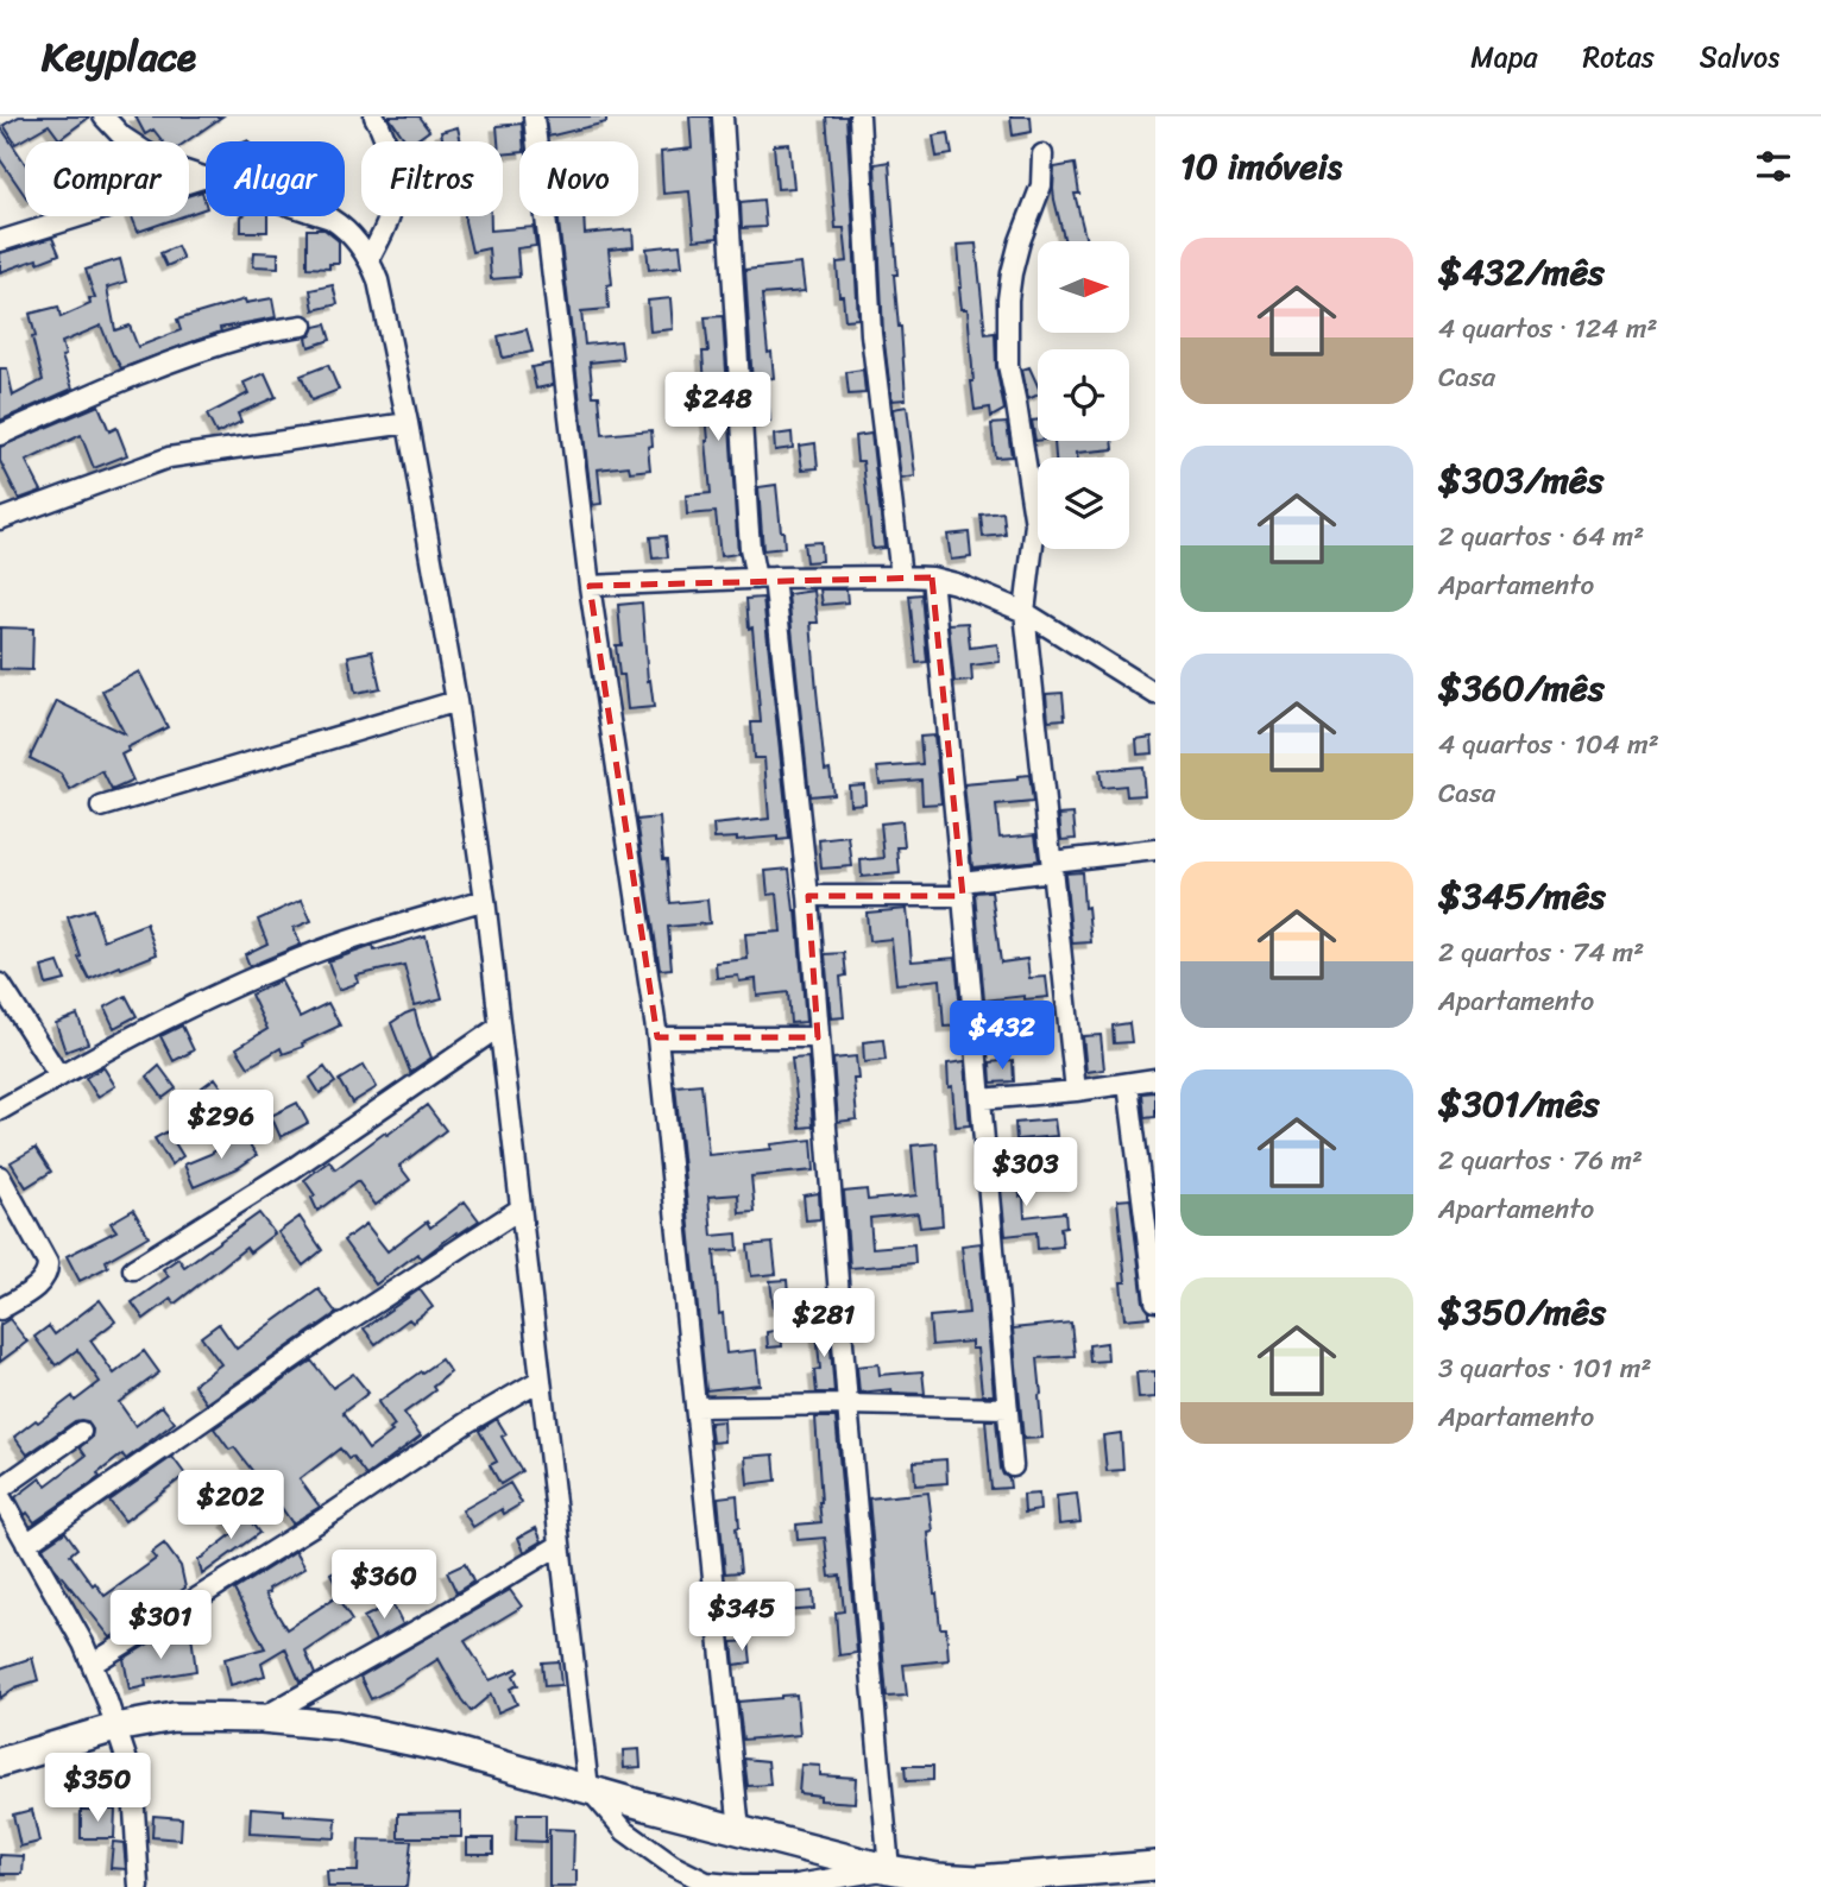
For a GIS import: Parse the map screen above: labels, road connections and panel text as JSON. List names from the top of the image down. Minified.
{"north":"right","page":{"header":"Keyplace","nav":["Mapa","Rotas","Salvos"],"heading":"10 imóveis","chip":["Comprar","Alugar","Filtros","Novo"],"list":[{"name":"$432/mês","note":"4 quartos · 124 m² · Casa"},{"name":"$303/mês","note":"2 quartos · 64 m² · Apartamento"},{"name":"$360/mês","note":"4 quartos · 104 m² · Casa"},{"name":"$345/mês","note":"2 quartos · 74 m² · Apartamento"},{"name":"$301/mês","note":"2 quartos · 76 m² · Apartamento"},{"name":"$350/mês","note":"3 quartos · 101 m² · Apartamento"}],"price":["$248","$432","$296","$303","$281","$202","$360","$345","$301","$350"]}}
